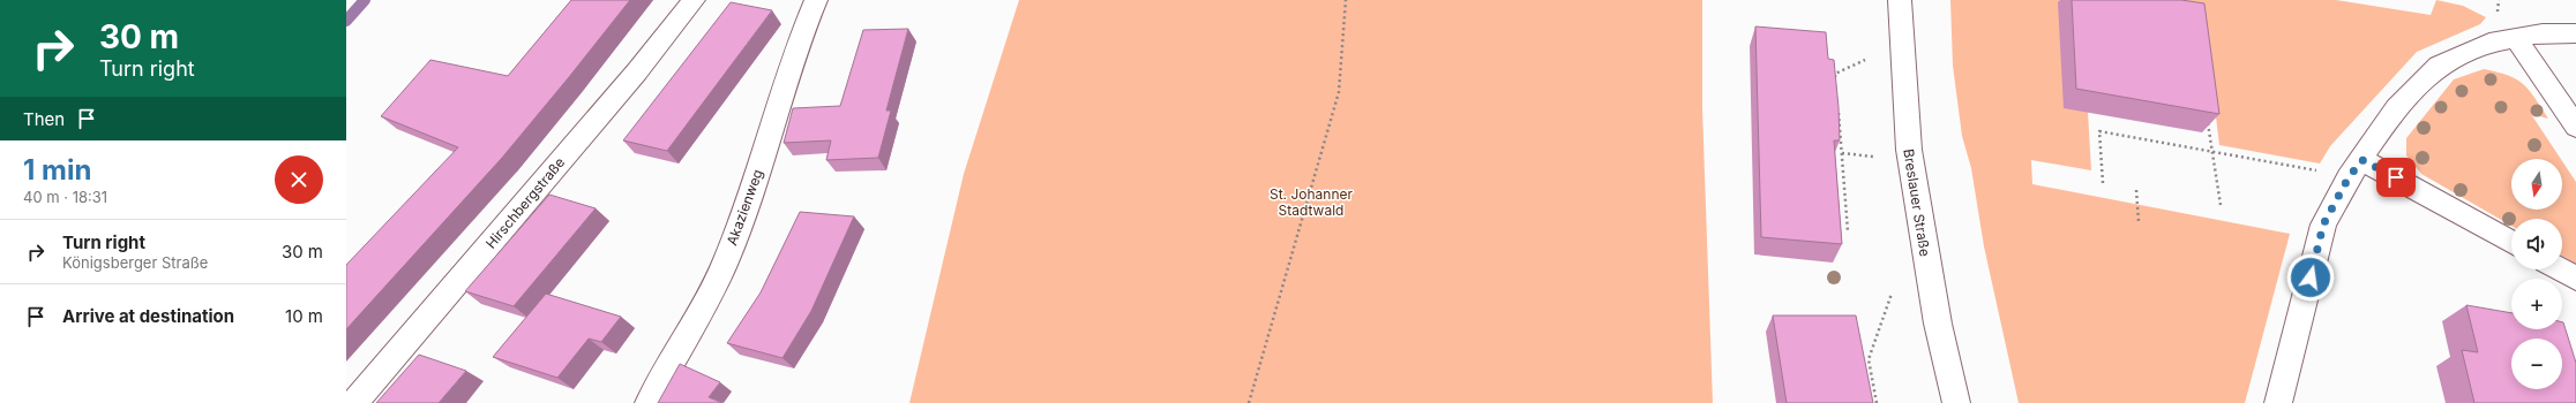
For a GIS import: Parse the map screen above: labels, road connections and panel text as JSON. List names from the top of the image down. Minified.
{"streets":{"street":["Hirschbergstraße","Breslauer Straße","Akazienweg"]},"parks":["St. Johanner Stadtwald"],"north":"bottom","page":{"turn":["30 m","Turn right"],"then":"Then","heading":["1 min","40 m · 18:31"],"map_buttons":["+","−"],"list":[{"name":"Turn right","note":"Königsberger Straße","value":"30 m"},{"name":"Arrive at destination","value":"10 m"}]}}
